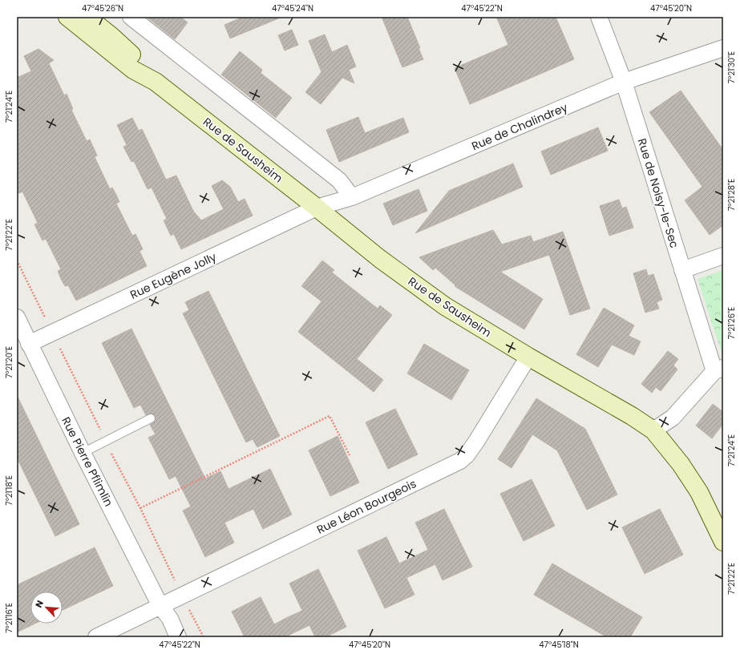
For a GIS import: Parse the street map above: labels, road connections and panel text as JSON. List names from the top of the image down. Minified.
{"streets":{"main road":["Rue de Sausheim"],"street":["Rue de Chalindrey","Rue de Noisy-le-Sec","Rue Eugène Jolly","Rue Pierre Pflimlin","Rue Léon Bourgeois"]},"crossings":[["Rue de Chalindrey","Rue de Sausheim"],["Rue de Chalindrey","Rue de Noisy-le-Sec"],["Rue de Chalindrey","Rue Eugène Jolly"],["Rue de Sausheim","Rue Eugène Jolly"],["Rue de Sausheim","Rue Léon Bourgeois"],["Rue Eugène Jolly","Rue Pierre Pflimlin"],["Rue Pierre Pflimlin","Rue Léon Bourgeois"]],"north":"top left","coordinates":["47°45'26\"N","47°45'24\"N","47°45'22\"N","47°45'20\"N","7°21'30\"E","7°21'24\"E","7°21'28\"E","7°21'22\"E","7°21'26\"E","7°21'20\"E","7°21'18\"E","7°21'16\"E","47°45'18\"N"]}
